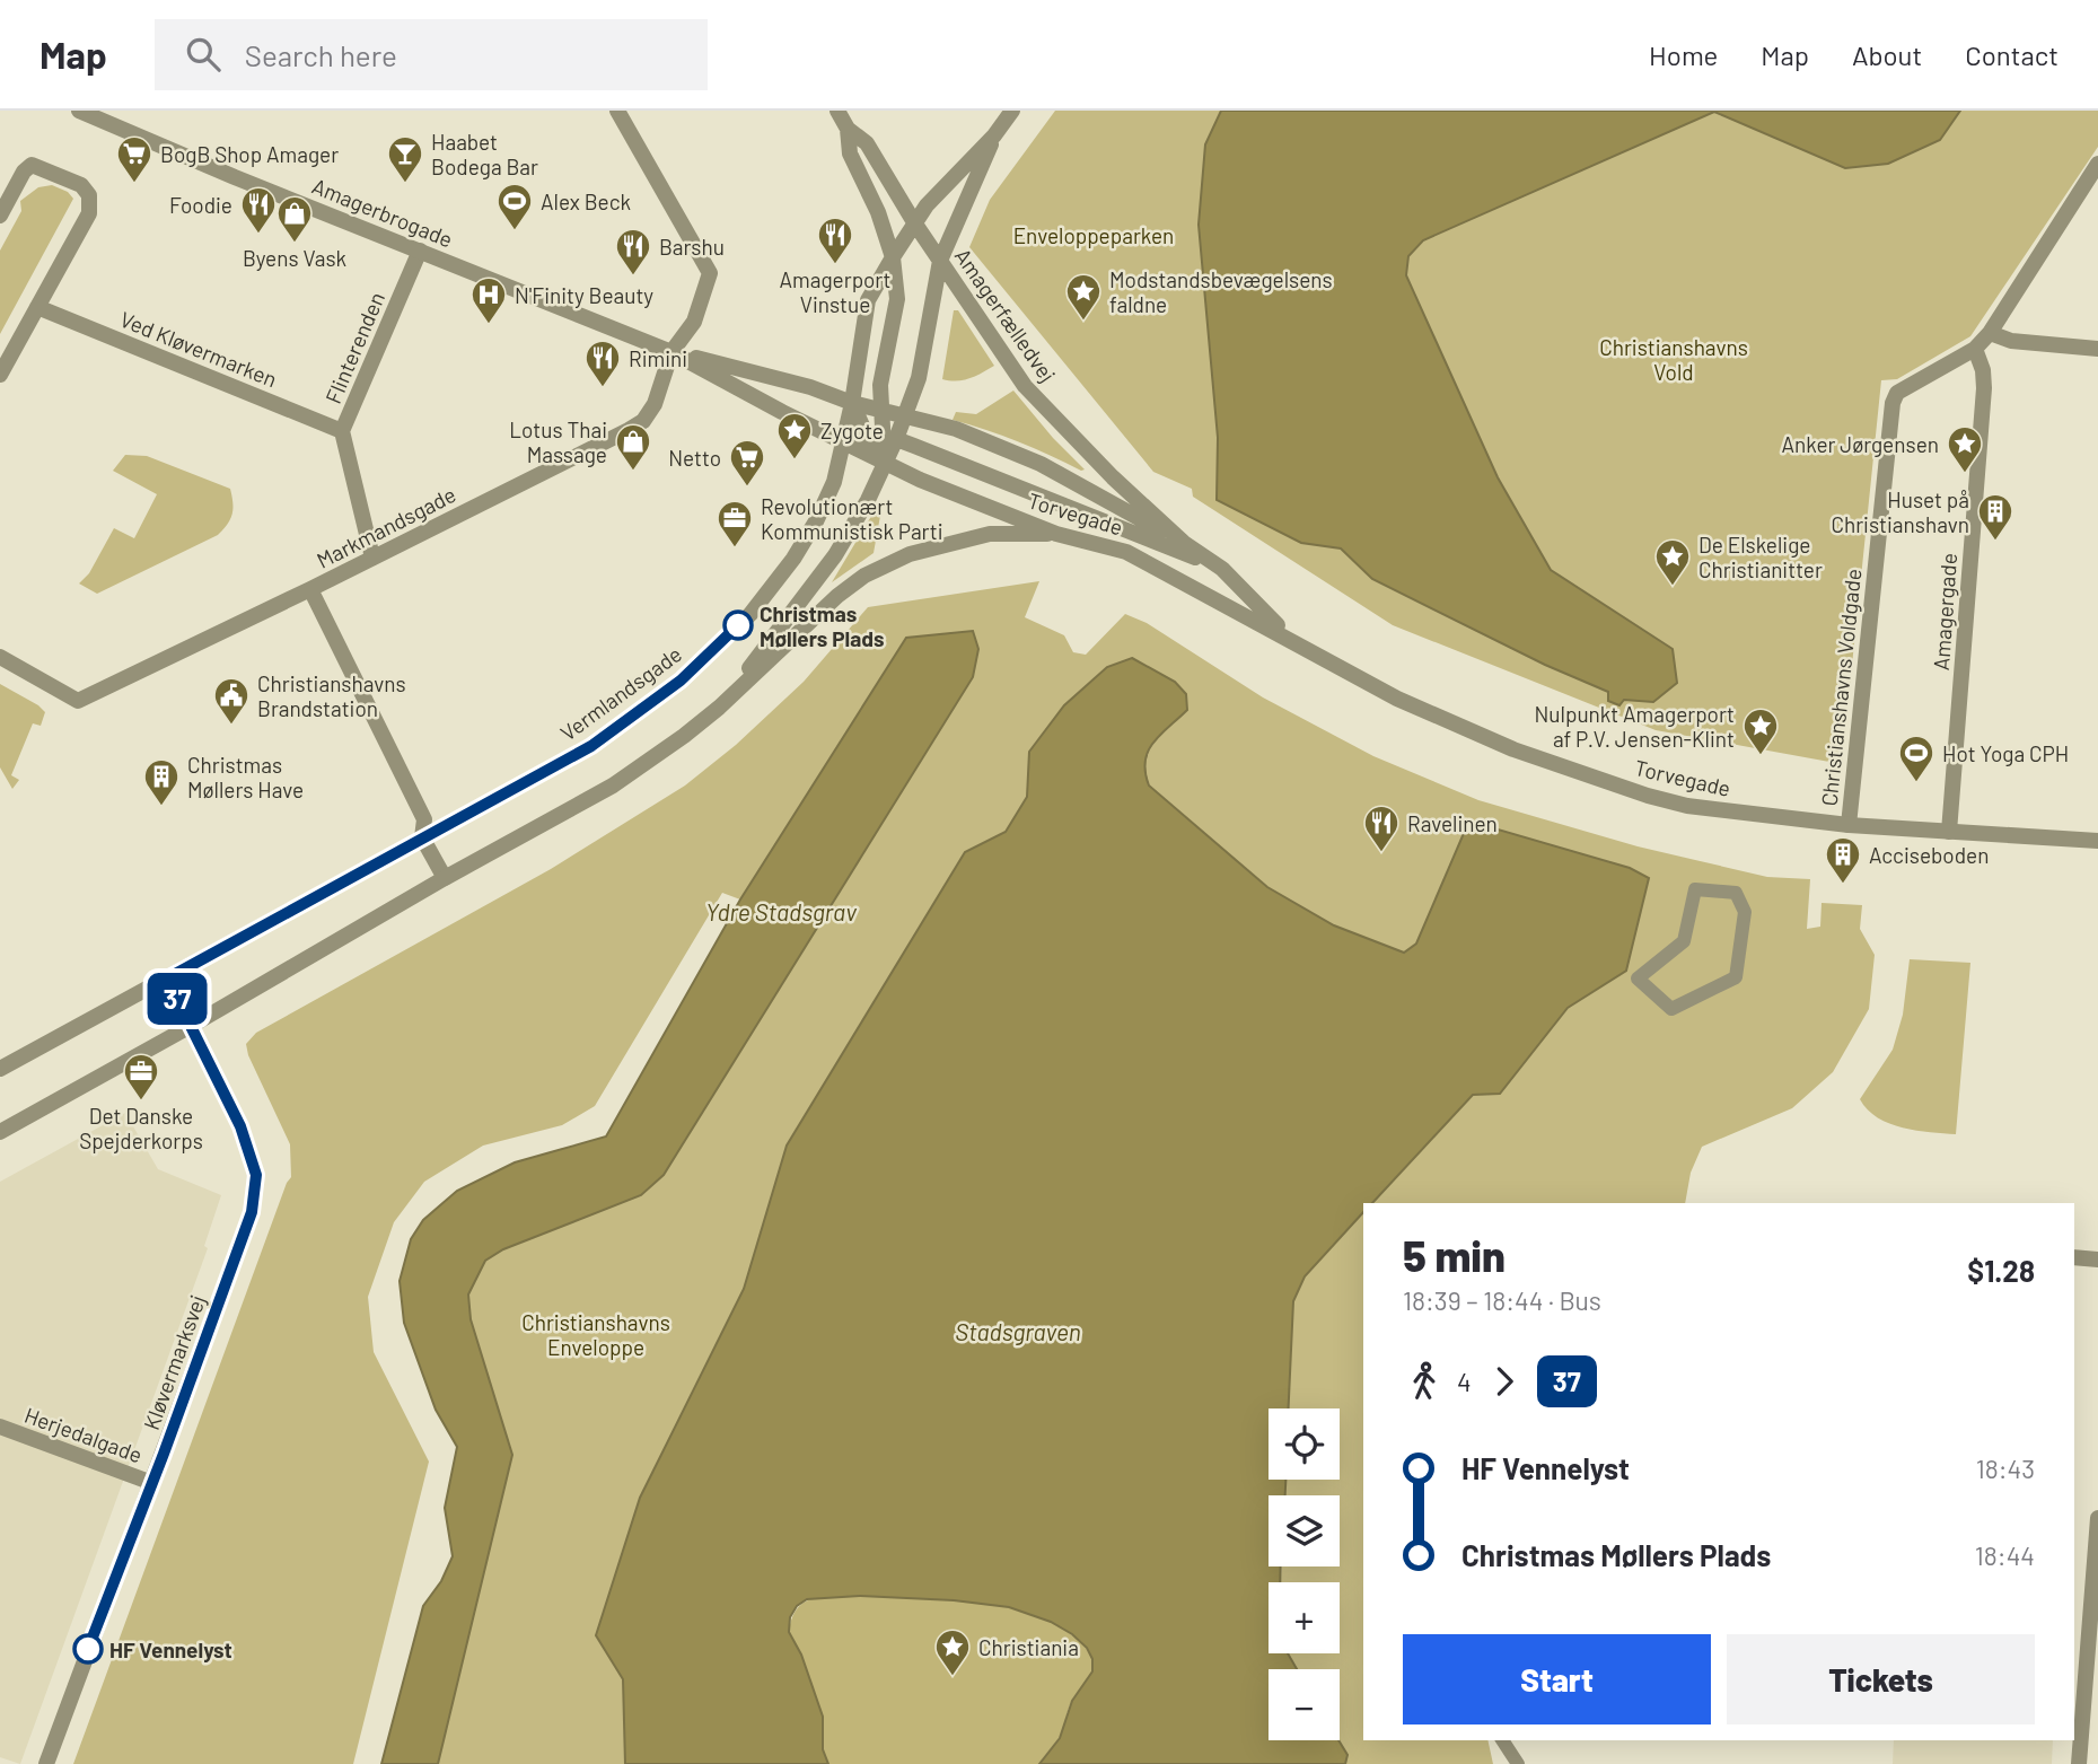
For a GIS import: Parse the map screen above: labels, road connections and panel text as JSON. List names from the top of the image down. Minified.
{"streets":{"street":["Amagerbrogade","Amagerfælledvej","Flinterenden","Ved Kløvermarken","Torvegade","Markmandsgade","Amagergade","Christianshavns Voldgade","Vermlandsgade","Kløvermarksvej","Herjedalgade"]},"crossings":[["Amagerbrogade","Flinterenden"],["Amagerbrogade","Torvegade"],["Amagerbrogade","Markmandsgade"],["Amagerbrogade","Vermlandsgade"],["Amagerfælledvej","Torvegade"],["Flinterenden","Ved Kløvermarken"],["Flinterenden","Markmandsgade"],["Torvegade","Amagergade"],["Torvegade","Christianshavns Voldgade"],["Torvegade","Vermlandsgade"],["Amagergade","Christianshavns Voldgade"],["Vermlandsgade","Kløvermarksvej"],["Kløvermarksvej","Herjedalgade"]],"water":["Ydre Stadsgrav","Stadsgraven"],"parks":["Enveloppeparken","Christianshavns Vold","Christianshavns Enveloppe"],"places":{"supermarket":["BogB Shop Amager","Netto"],"bar":["Haabet Bodega Bar"],"sports":["Alex Beck","Hot Yoga CPH"],"restaurant":["Foodie","Amagerport Vinstue","Barshu","Rimini","Ravelinen"],"shop":["Byens Vask","Lotus Thai Massage"],"place":["Modstandsbevægelsens faldne","Zygote","Anker Jørgensen","De Elskelige Christianitter","Nulpunkt Amagerport af P.V. Jensen-Klint","Christiania"],"hospital":["N'Finity Beauty"],"building":["Huset på Christianshavn","Christmas Møllers Have","Acciseboden"],"office":["Revolutionært Kommunistisk Parti","Det Danske Spejderkorps"],"other":["Christmas Møllers Plads","HF Vennelyst"],"public building":["Christianshavns Brandstation"]},"lines":["bus line 37"],"page":{"header":"Map","search":"Search here","nav":["Home","Map","About","Contact"],"on_map":"37","heading":["5 min","18:39 – 18:44 · Bus","$1.28"],"legs":["4","37"],"map_buttons":["+","−"],"list":[{"name":"HF Vennelyst","value":"18:43"},{"name":"Christmas Møllers Plads","value":"18:44"}],"buttons":["Start","Tickets"]}}
